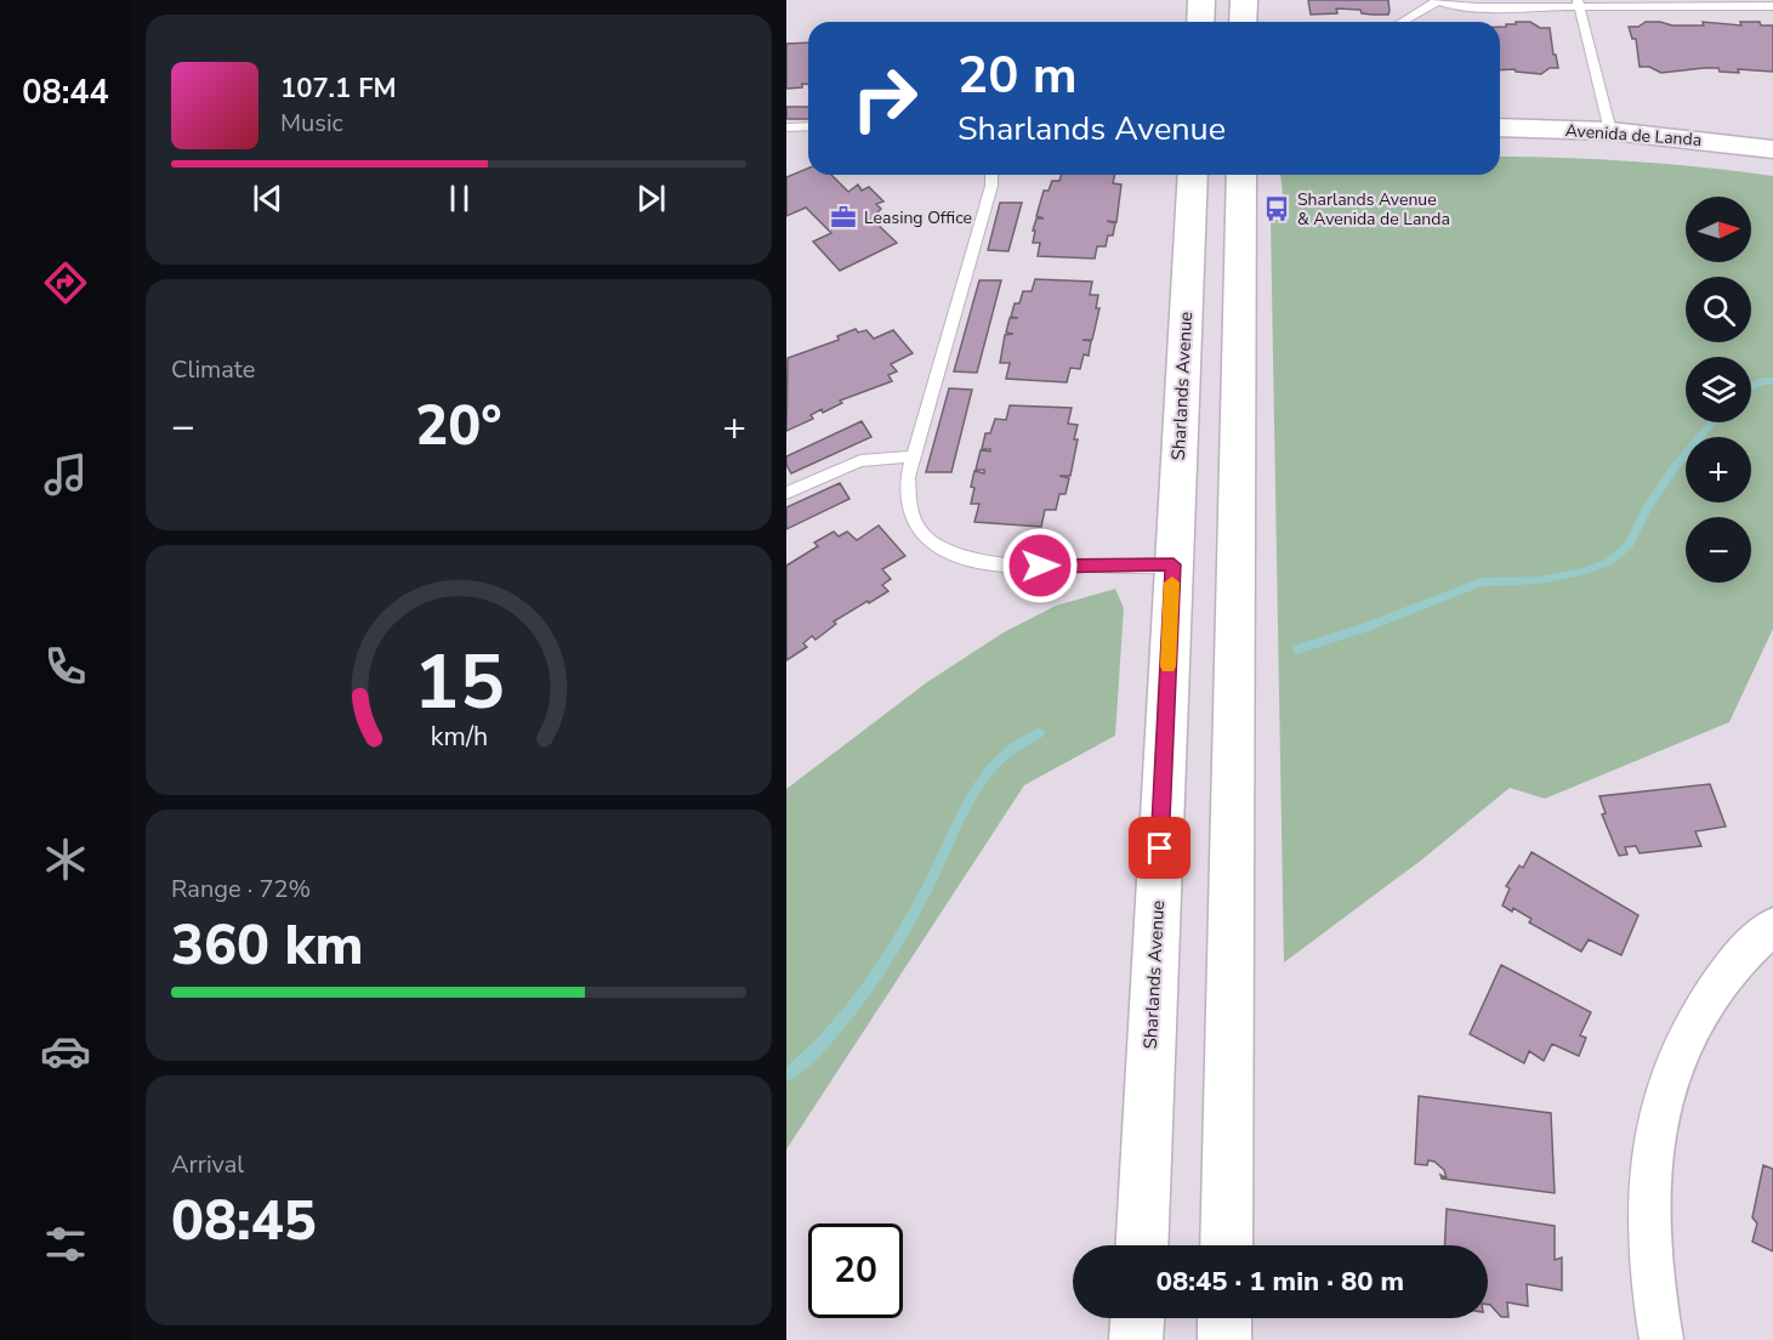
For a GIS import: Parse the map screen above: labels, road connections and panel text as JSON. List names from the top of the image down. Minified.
{"streets":{"main road":["Avenida de Landa","Sharlands Avenue"]},"places":{"bus stop":["Sharlands Avenue & Avenida de Landa"],"office":["Leasing Office"]},"north":"right","page":{"tabs":"08:44","turn":["20 m","Sharlands Avenue"],"song":["107.1 FM","Music"],"map_buttons":["+","−"],"tile":["Climate",["Range · 72%","360 km"],["Arrival","08:45"]],"heat":["−","20°","+"],"limit":"20","trip":"08:45 · 1 min · 80 m","gauge":["15","km/h"]}}
